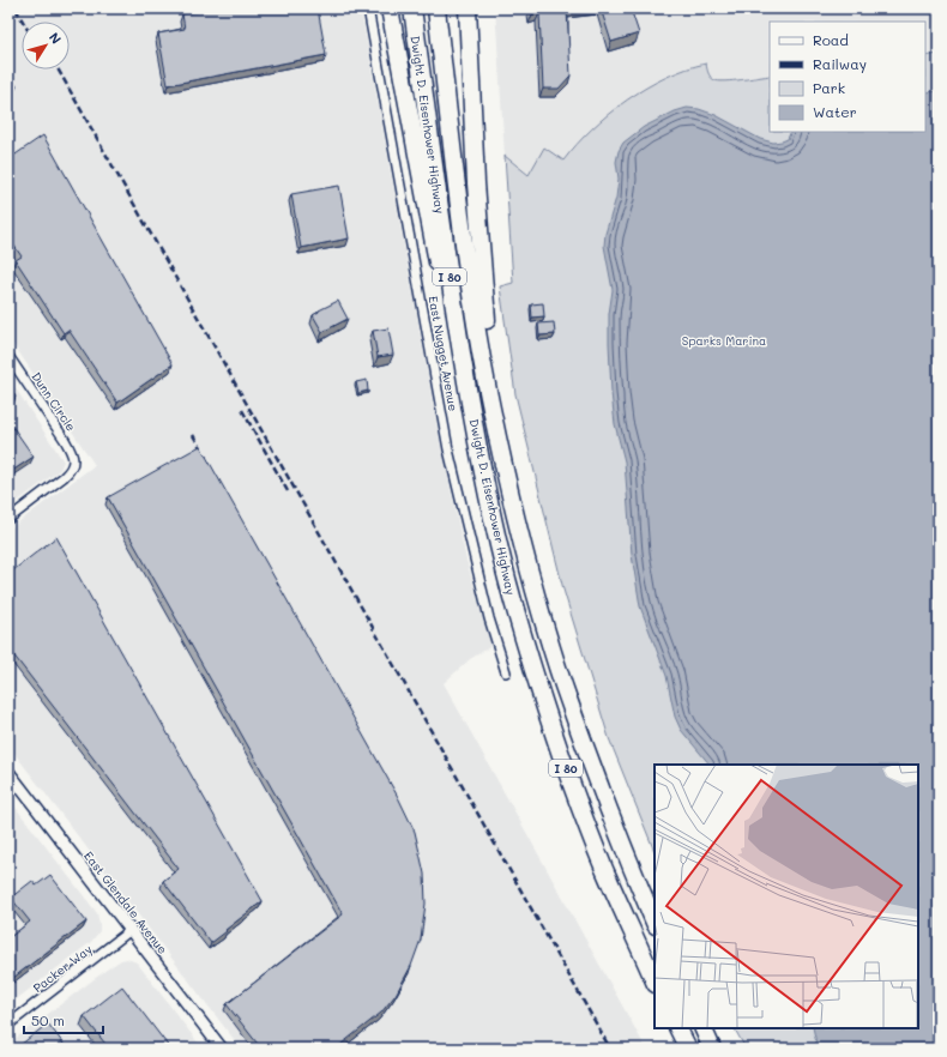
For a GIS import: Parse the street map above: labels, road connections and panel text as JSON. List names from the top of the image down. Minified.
{"streets":{"highway":["Dwight D. Eisenhower Highway","I 80"],"street":["East Nugget Avenue","Dunn Circle","East Glendale Avenue","Packer Way"]},"crossings":[["East Glendale Avenue","Packer Way"]],"parks":["Sparks Marina"],"legend":["Road","Railway","Park","Water"],"scale_bar":"50 m","north":"top right"}
